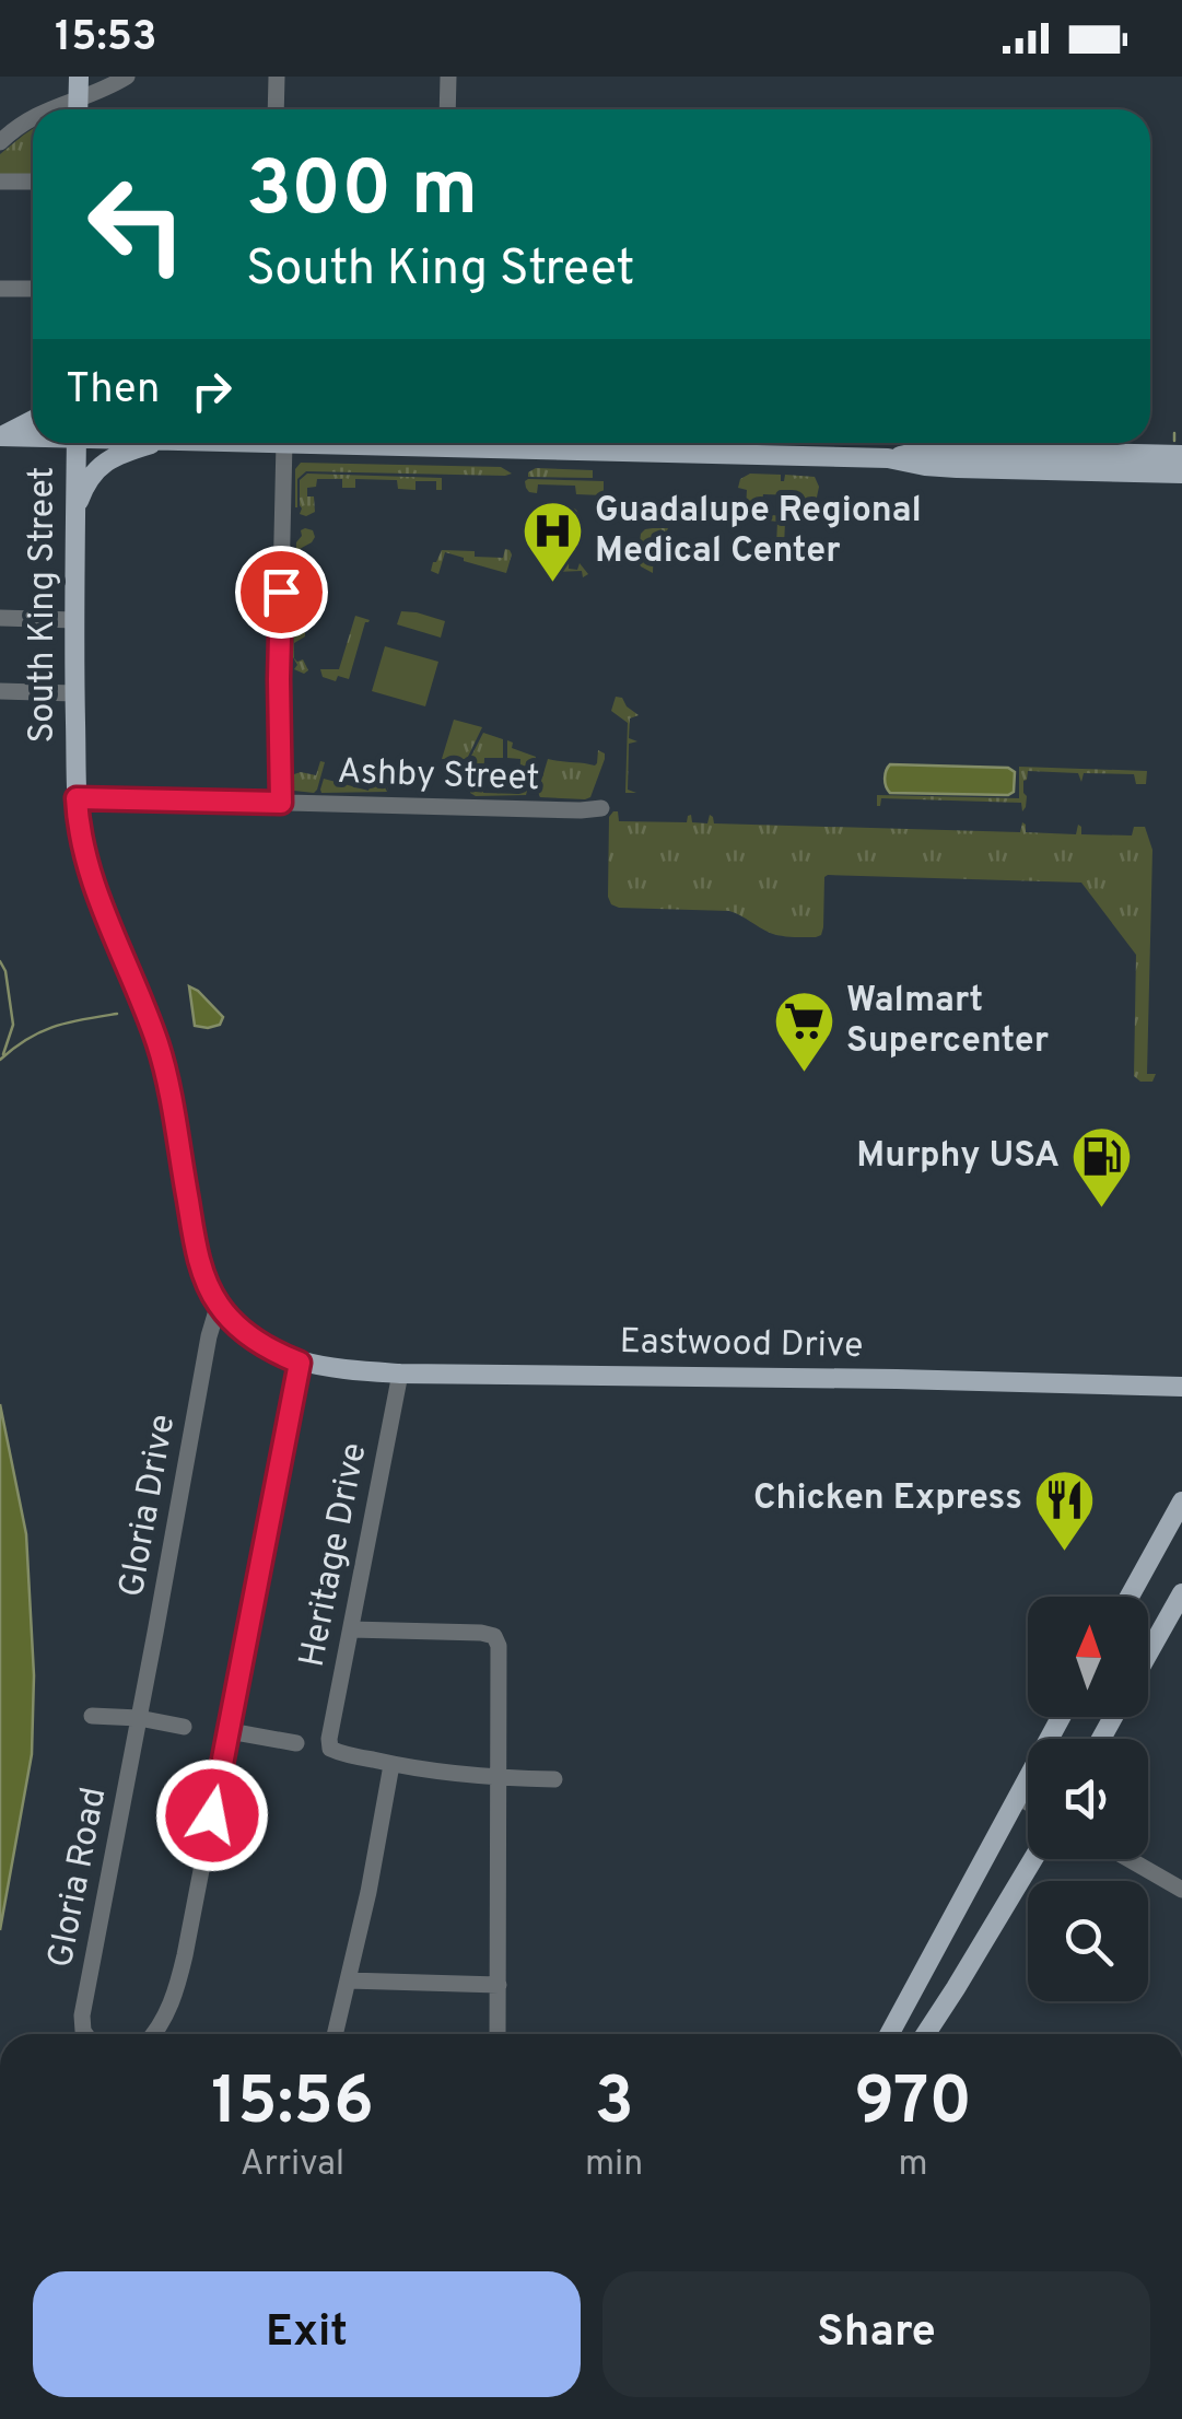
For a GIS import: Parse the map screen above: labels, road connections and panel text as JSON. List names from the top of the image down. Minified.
{"streets":{"main road":["South King Street","Eastwood Drive"],"street":["Ashby Street","Gloria Drive","Heritage Drive","Gloria Road"]},"crossings":[["South King Street","Ashby Street"],["South King Street","Eastwood Drive"],["South King Street","Gloria Drive"],["Eastwood Drive","Heritage Drive"],["Gloria Drive","Gloria Road"]],"places":{"hospital":["Guadalupe Regional Medical Center"],"supermarket":["Walmart Supercenter"],"fuel station":["Murphy USA"],"restaurant":["Chicken Express"]},"north":"top","page":{"status":"15:53","turn":["300 m","South King Street"],"then":"Then","eta":["15:56","Arrival","3","min","970","m"],"buttons":["Exit","Share"]}}
